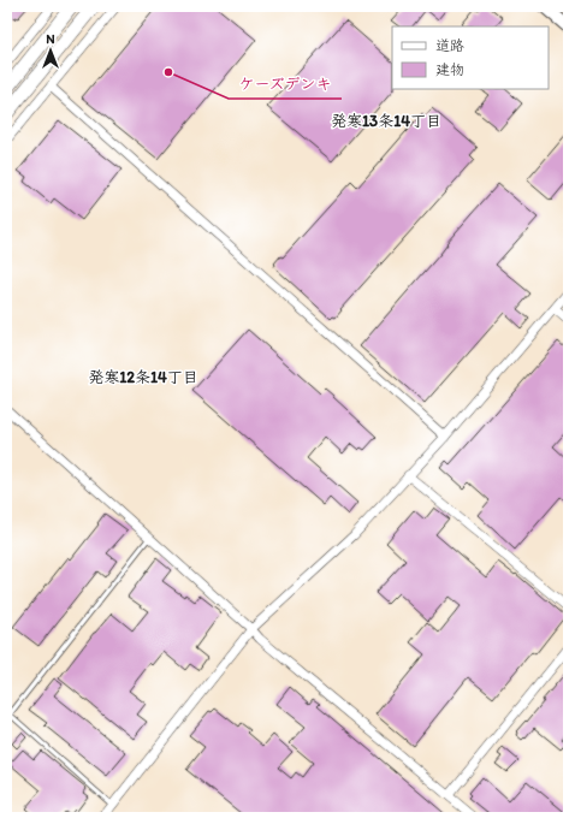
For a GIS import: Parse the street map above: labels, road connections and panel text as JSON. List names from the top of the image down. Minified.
{"districts":["発寒13条14丁目","発寒12条14丁目"],"places":["ケーズデンキ"],"legend":["道路","建物"],"north":"top"}
